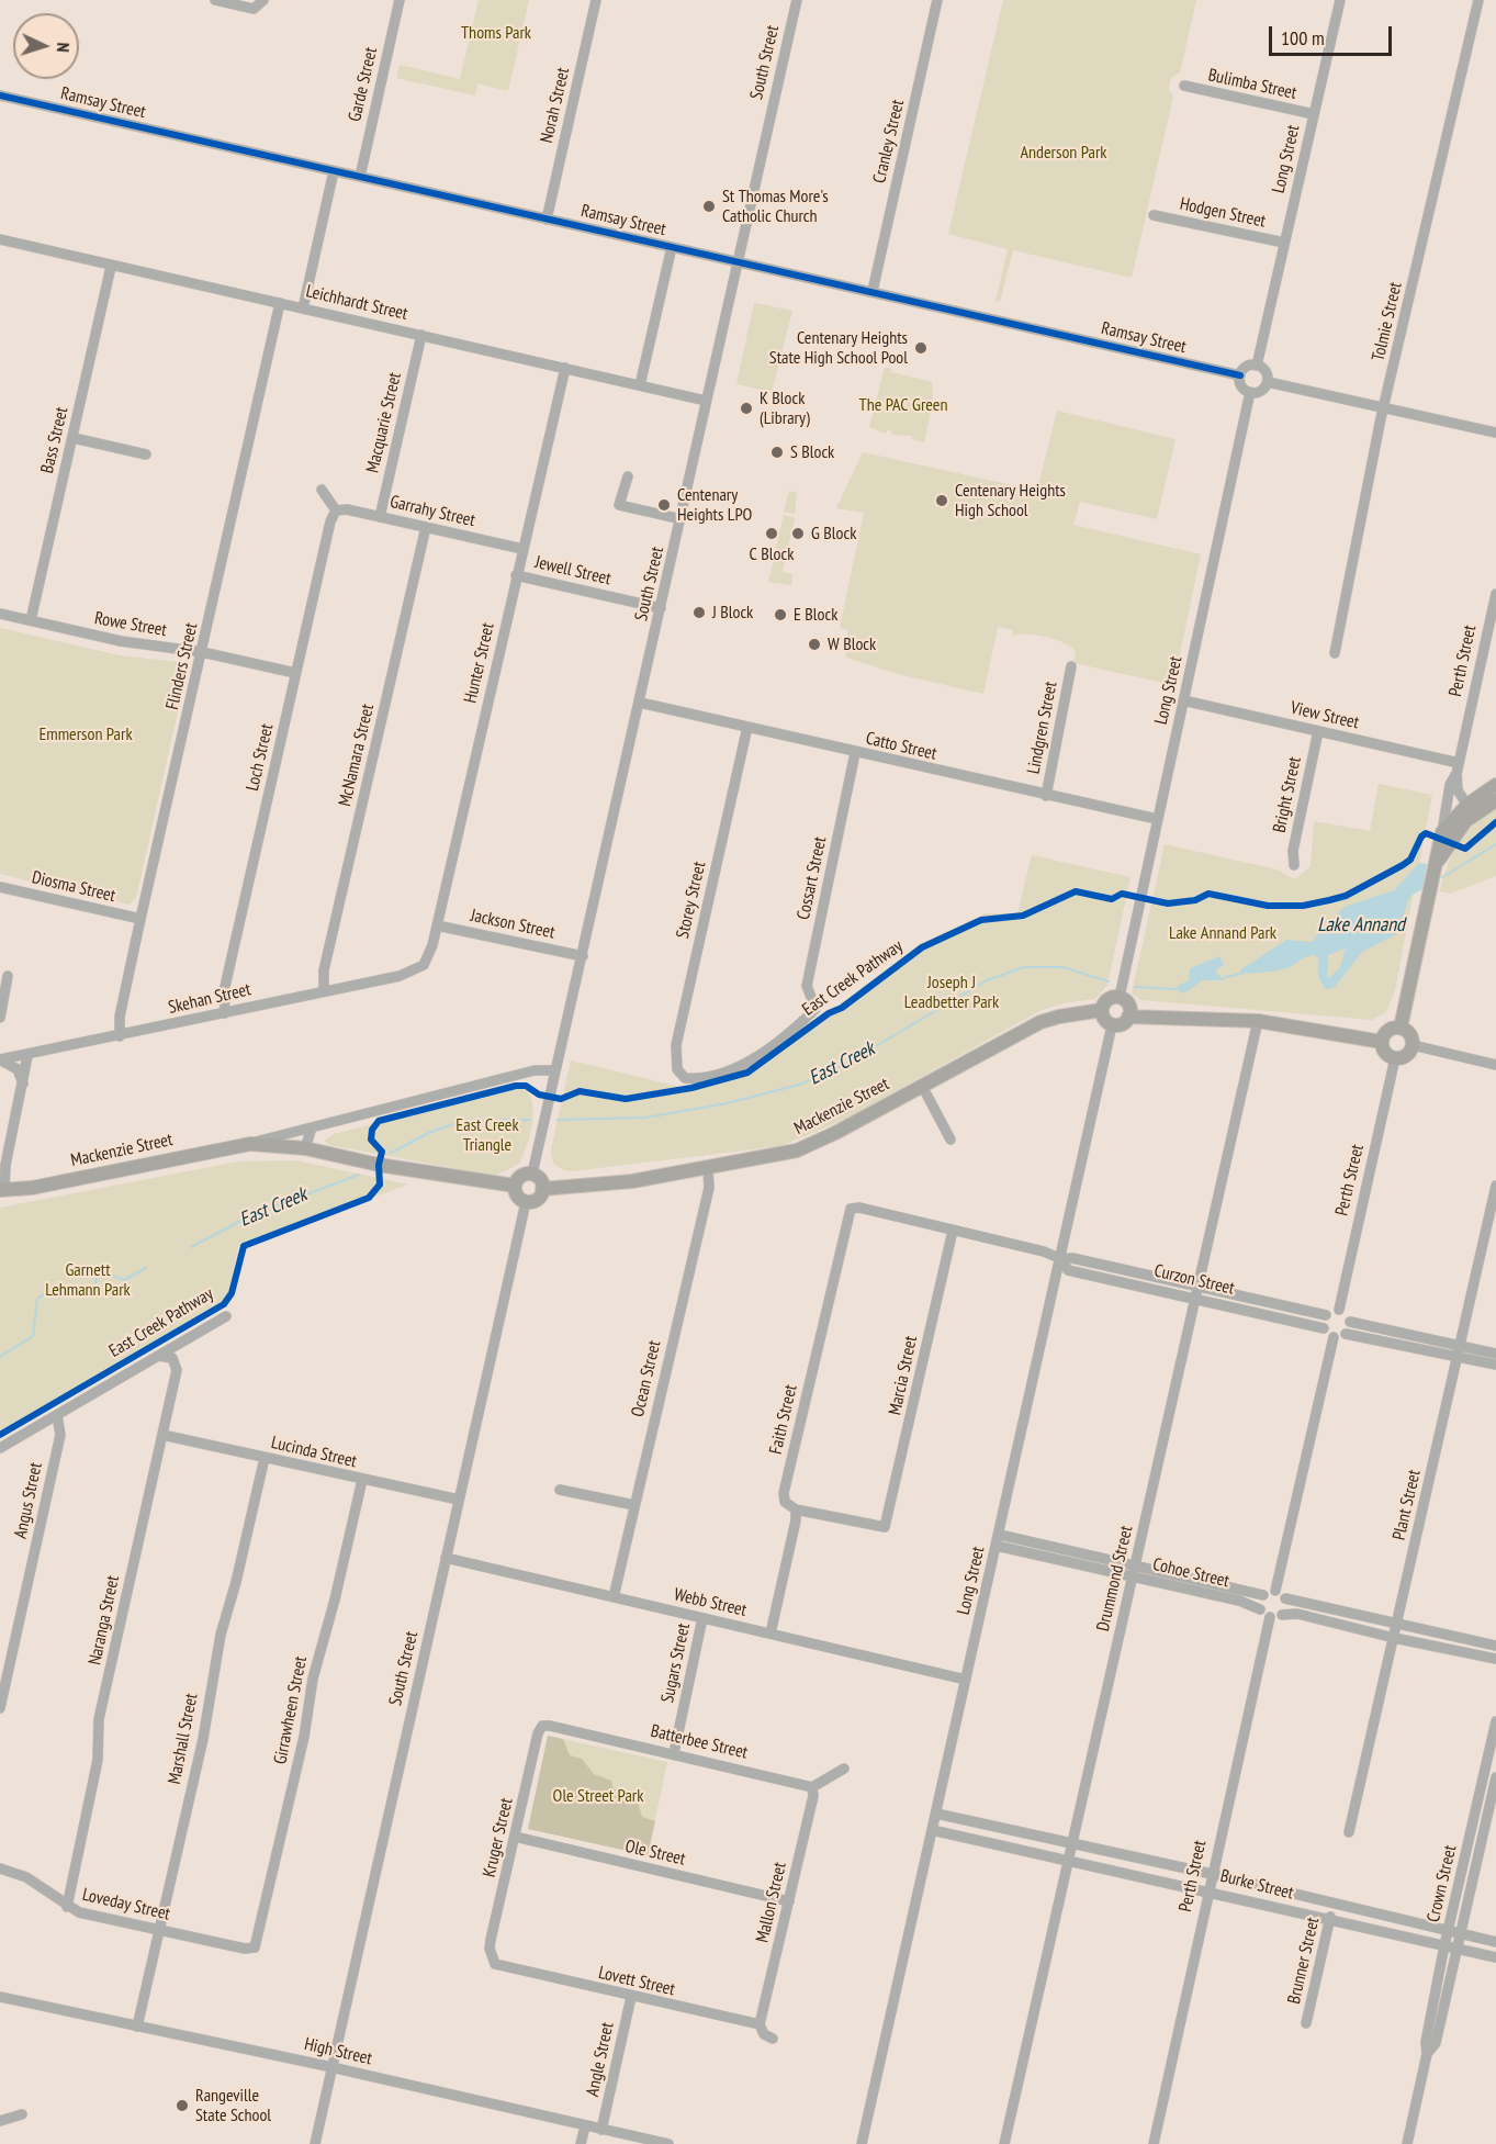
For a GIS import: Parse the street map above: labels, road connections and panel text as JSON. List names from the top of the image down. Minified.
{"streets":{"main road":["Perth Street","Mackenzie Street"],"street":["South Street","Garde Street","Bulimba Street","Ramsay Street","Norah Street","Cranley Street","Long Street","Hodgen Street","Leichhardt Street","Tolmie Street","Macquarie Street","Bass Street","Garrahy Street","Jewell Street","Rowe Street","Hunter Street","Flinders Street","View Street","Lindgren Street","Catto Street","McNamara Street","Loch Street","Bright Street","Cossart Street","Diosma Street","Storey Street","Jackson Street","Skehan Street","Curzon Street","Marcia Street","Ocean Street","Faith Street","Lucinda Street","Angus Street","Plant Street","Cohoe Street","Drummond Street","Webb Street","Naranga Street","Sugars Street","Girrawheen Street","Marshall Street","Batterbee Street","Kruger Street","Ole Street","Crown Street","Burke Street","Mallon Street","Loveday Street","Brunner Street","Lovett Street","High Street","Angle Street"],"cycle path":["East Creek Pathway"]},"crossings":[["South Street","Ramsay Street"],["South Street","Leichhardt Street"],["South Street","Jewell Street"],["South Street","Catto Street"],["South Street","Jackson Street"],["South Street","Mackenzie Street"],["South Street","Lucinda Street"],["South Street","Webb Street"],["South Street","High Street"],["Garde Street","Ramsay Street"],["Bulimba Street","Long Street"],["Ramsay Street","Norah Street"],["Ramsay Street","Cranley Street"],["Ramsay Street","Long Street"],["Long Street","Hodgen Street"],["Long Street","View Street"],["Long Street","Catto Street"],["Long Street","Mackenzie Street"],["Long Street","Curzon Street"],["Long Street","Cohoe Street"],["Long Street","Webb Street"],["Long Street","Burke Street"],["Leichhardt Street","Macquarie Street"],["Leichhardt Street","Bass Street"],["Leichhardt Street","Hunter Street"],["Leichhardt Street","Flinders Street"],["Macquarie Street","Garrahy Street"],["Bass Street","Rowe Street"],["Garrahy Street","Hunter Street"],["Garrahy Street","McNamara Street"],["Garrahy Street","Loch Street"],["Jewell Street","Hunter Street"],["Rowe Street","Flinders Street"],["Rowe Street","Loch Street"],["Perth Street","View Street"],["Perth Street","Curzon Street"],["Perth Street","Cohoe Street"],["Perth Street","Burke Street"],["Hunter Street","Jackson Street"],["Hunter Street","Skehan Street"],["Flinders Street","Diosma Street"],["Flinders Street","Skehan Street"],["View Street","Bright Street"],["Lindgren Street","Catto Street"],["Catto Street","Cossart Street"],["Catto Street","Storey Street"],["McNamara Street","Skehan Street"],["Loch Street","Skehan Street"],["Cossart Street","Storey Street"],["Mackenzie Street","Ocean Street"],["Curzon Street","Marcia Street"],["Curzon Street","Faith Street"],["Curzon Street","Drummond Street"],["Marcia Street","Faith Street"],["Ocean Street","Webb Street"],["Lucinda Street","Naranga Street"],["Lucinda Street","Girrawheen Street"],["Lucinda Street","Marshall Street"],["Cohoe Street","Drummond Street"],["Drummond Street","Burke Street"],["Webb Street","Sugars Street"],["Naranga Street","Loveday Street"],["Sugars Street","Batterbee Street"],["Girrawheen Street","Loveday Street"],["Marshall Street","Loveday Street"],["Marshall Street","High Street"],["Batterbee Street","Kruger Street"],["Batterbee Street","Mallon Street"],["Kruger Street","Ole Street"],["Kruger Street","Lovett Street"],["Ole Street","Mallon Street"],["Crown Street","Burke Street"],["Burke Street","Brunner Street"],["Mallon Street","Lovett Street"],["Lovett Street","Angle Street"],["High Street","Angle Street"]],"water":["Lake Annand","East Creek"],"parks":["Thoms Park","Anderson Park","The PAC Green","Emmerson Park","Lake Annand Park","Joseph J Leadbetter Park","East Creek Triangle","Garnett Lehmann Park","Ole Street Park"],"places":["St Thomas More's Catholic Church","Centenary Heights State High School Pool","K Block (Library)","S Block","Centenary Heights High School","Centenary Heights LPO","C Block","G Block","J Block","E Block","W Block","Rangeville State School"],"scale_bar":"100 m","north":"right"}
